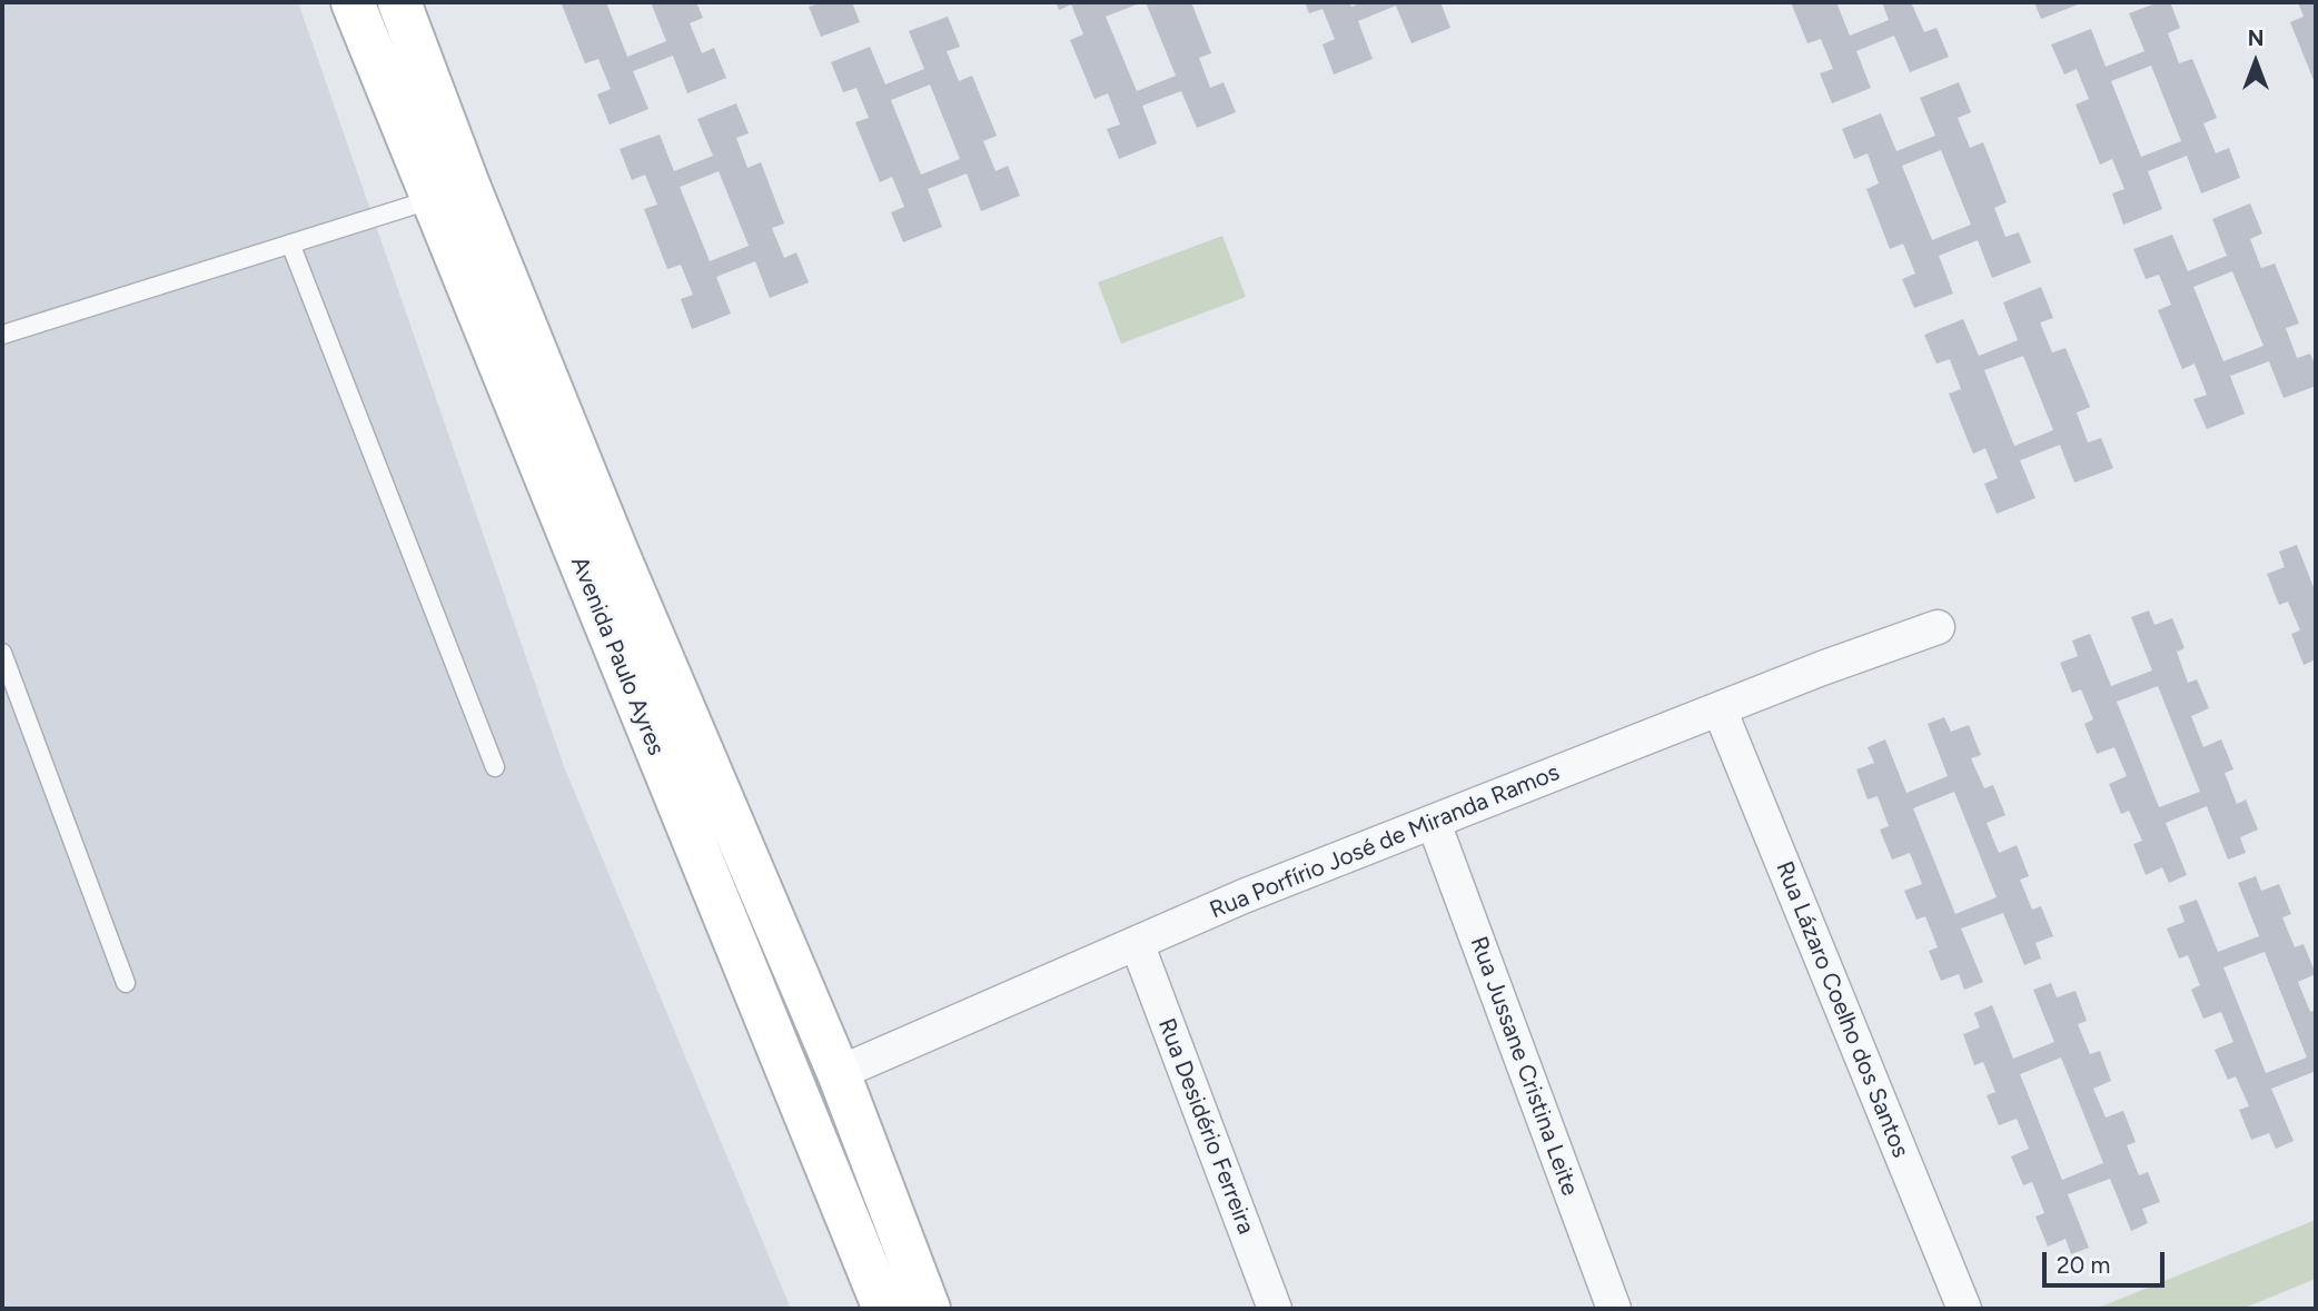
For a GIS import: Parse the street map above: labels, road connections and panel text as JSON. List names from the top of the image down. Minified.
{"streets":{"main road":["Avenida Paulo Ayres"],"street":["Rua Porfírio José de Miranda Ramos","Rua Lázaro Coelho dos Santos","Rua Jussane Cristina Leite","Rua Desidério Ferreira"]},"crossings":[["Avenida Paulo Ayres","Rua Porfírio José de Miranda Ramos"],["Rua Porfírio José de Miranda Ramos","Rua Lázaro Coelho dos Santos"],["Rua Porfírio José de Miranda Ramos","Rua Jussane Cristina Leite"],["Rua Porfírio José de Miranda Ramos","Rua Desidério Ferreira"]],"scale_bar":"20 m","north":"top"}
